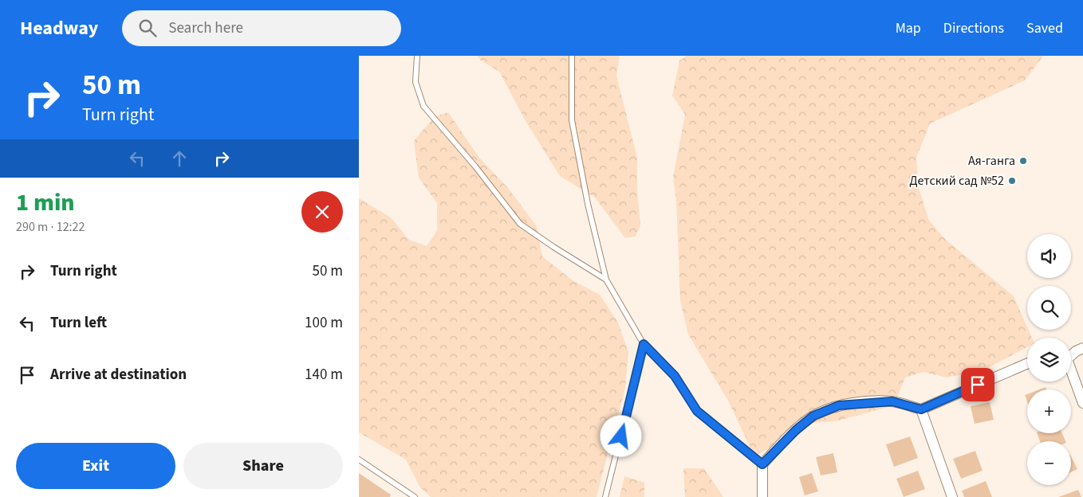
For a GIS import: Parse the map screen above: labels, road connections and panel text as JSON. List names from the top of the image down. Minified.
{"places":["Ая-ганга","Детский сад №52"],"page":{"header":"Headway","search":"Search here","nav":["Map","Directions","Saved"],"turn":["50 m","Turn right"],"heading":["1 min","290 m · 12:22"],"map_buttons":["+","−"],"list":[{"name":"Turn right","value":"50 m"},{"name":"Turn left","value":"100 m"},{"name":"Arrive at destination","value":"140 m"}],"buttons":["Exit","Share"]}}
